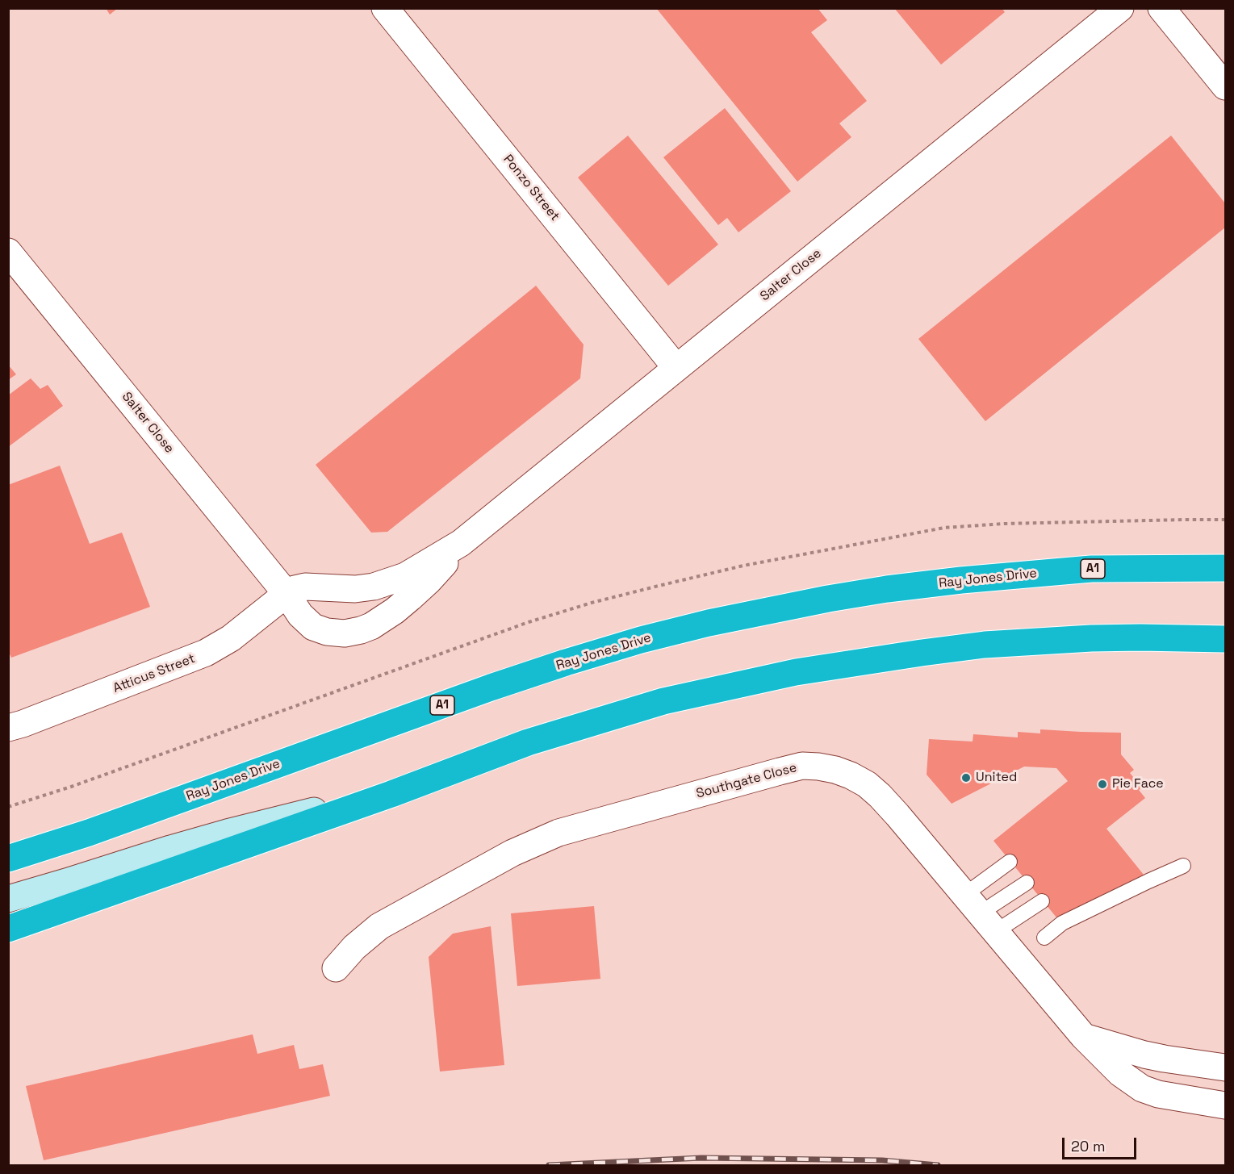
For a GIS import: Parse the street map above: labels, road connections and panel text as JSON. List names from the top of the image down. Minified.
{"streets":{"highway":["A1","Ray Jones Drive"],"street":["Ponzo Street","Salter Close","Atticus Street","Southgate Close"]},"crossings":[["Ponzo Street","Salter Close"],["Salter Close","Atticus Street"]],"places":["United","Pie Face"],"scale_bar":"20 m"}
